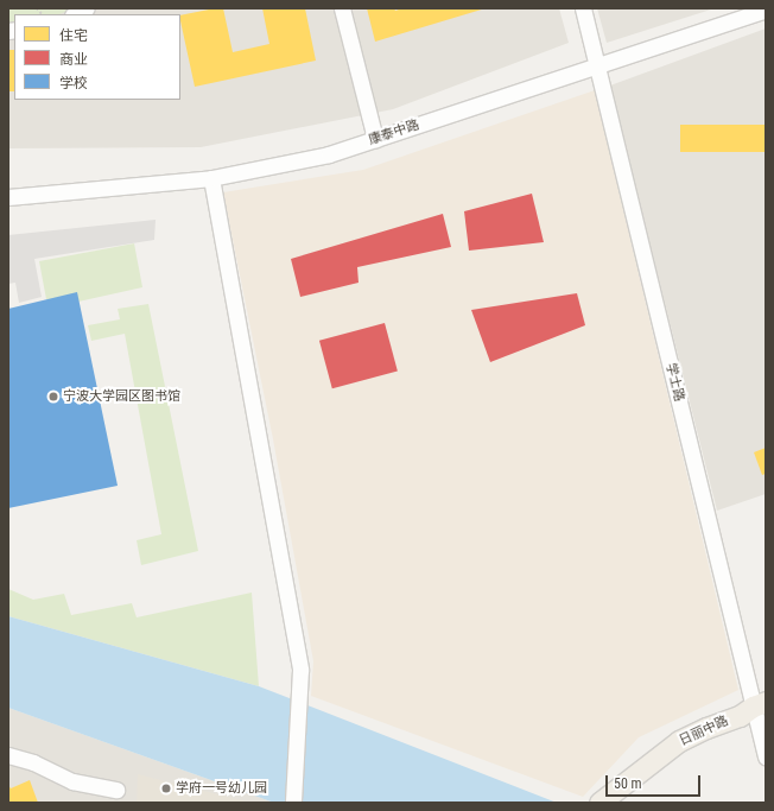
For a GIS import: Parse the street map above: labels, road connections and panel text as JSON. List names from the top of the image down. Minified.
{"streets":{"main road":["日丽中路"],"street":["康泰中路","学士路"]},"crossings":[["康泰中路","学士路"],["学士路","日丽中路"]],"places":["宁波大学园区图书馆","学府一号幼儿园"],"legend":["住宅","商业","学校"],"scale_bar":"50 m"}
